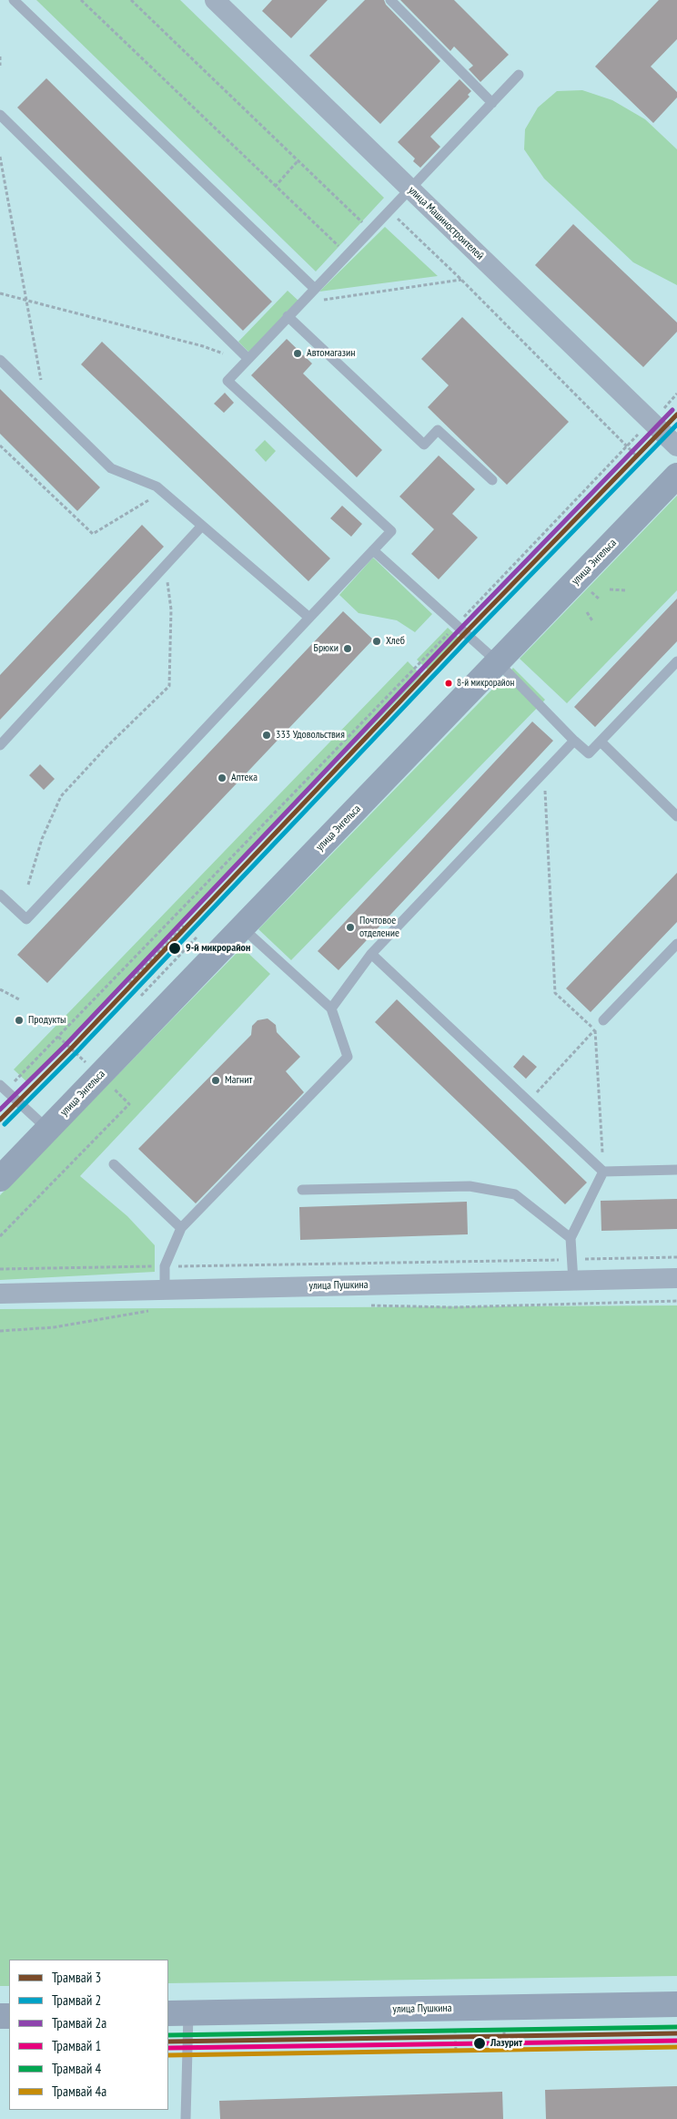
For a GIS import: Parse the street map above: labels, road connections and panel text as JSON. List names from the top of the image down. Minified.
{"streets":{"main road":["улица Энгельса","улица Пушкина"],"street":["улица Машиностроителей"]},"places":["Автомагазин","Хлеб","Брюки","8-й микрорайон","333 Удовольствия","Аптека","Почтовое отделение","9-й микрорайон","Продукты","Магнит","Лазурит"],"lines":["tram line 2а","tram line 3","tram line 2","tram line 4","tram line 1","tram line 4а"],"legend":["Трамвай 3","Трамвай 2","Трамвай 2а","Трамвай 1","Трамвай 4","Трамвай 4а"]}
